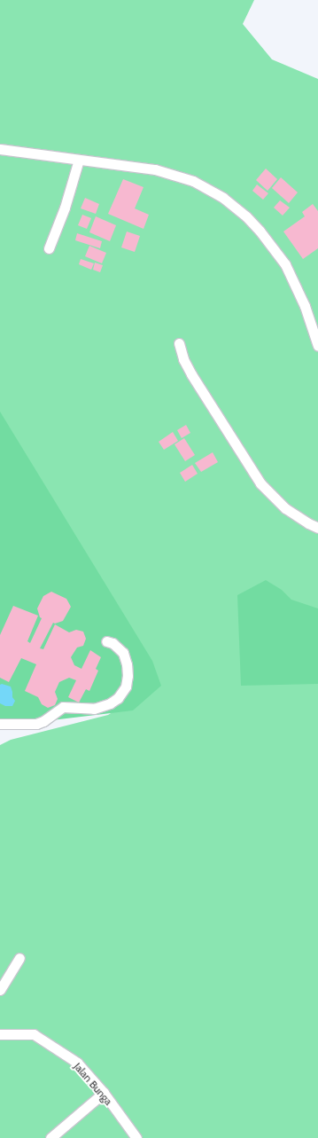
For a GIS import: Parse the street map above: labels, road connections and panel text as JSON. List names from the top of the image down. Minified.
{"streets":{"street":["Jalan Bunga"]}}
